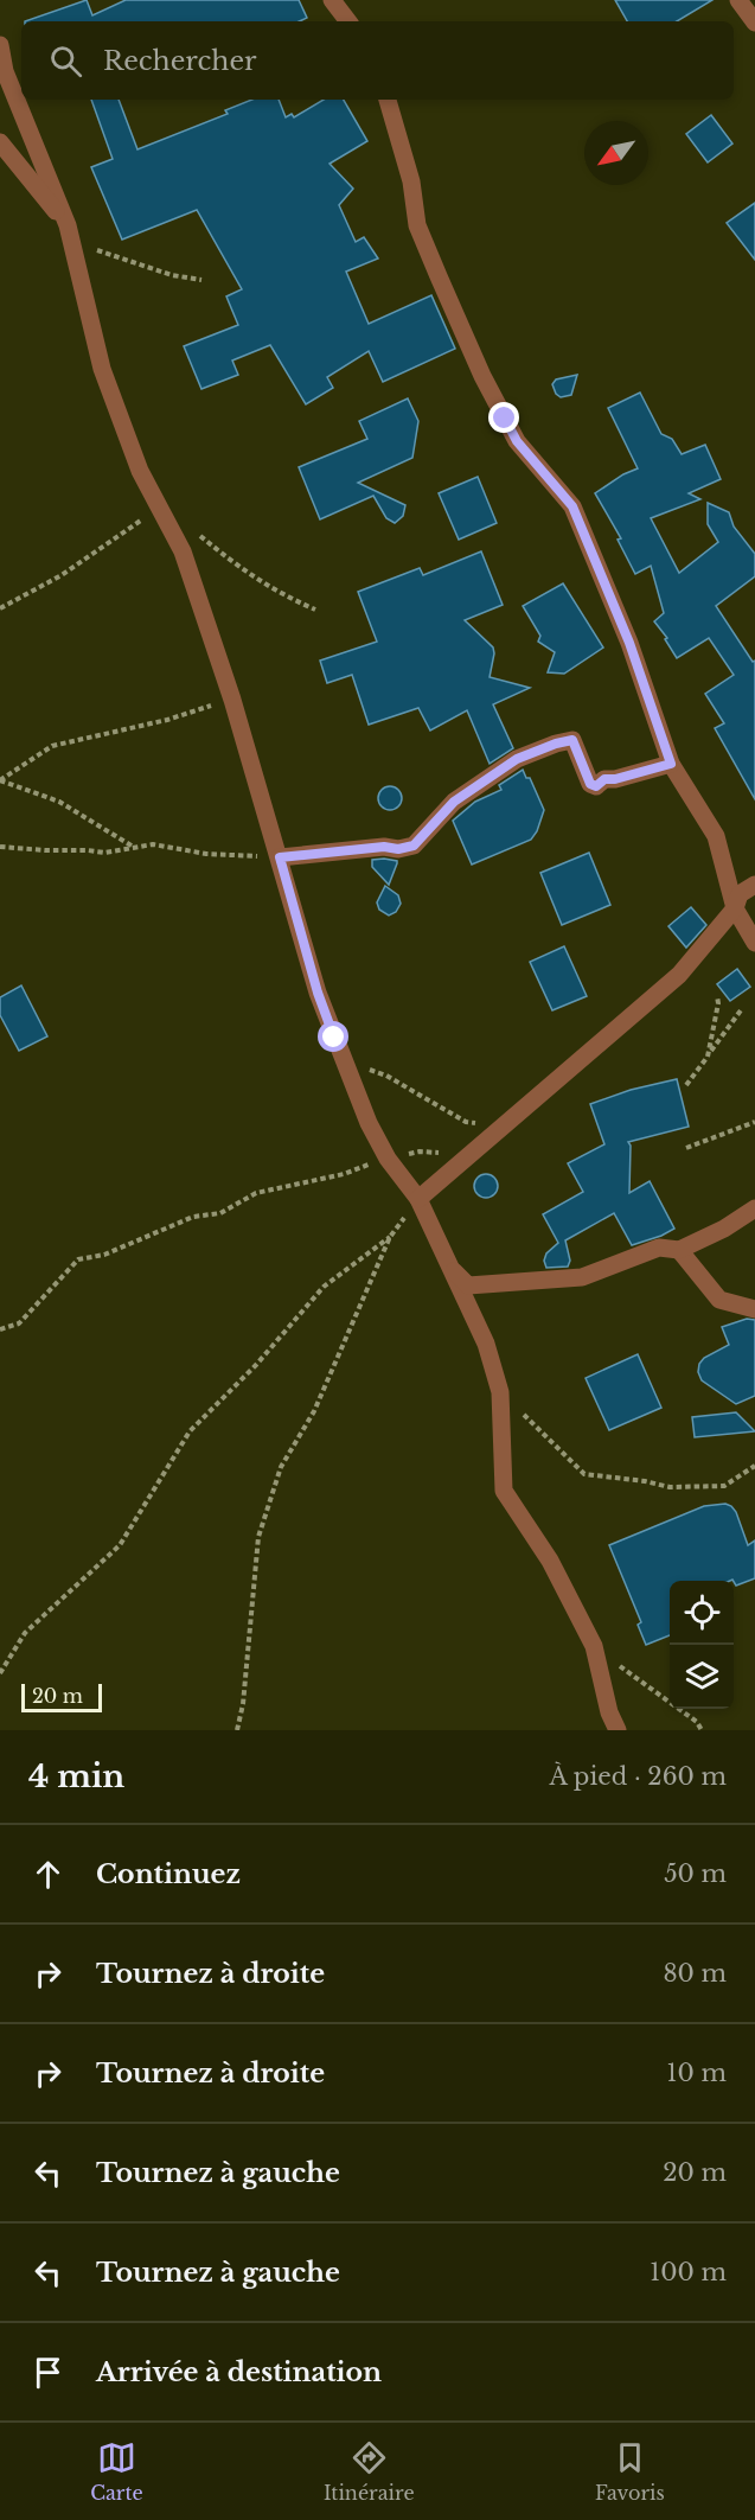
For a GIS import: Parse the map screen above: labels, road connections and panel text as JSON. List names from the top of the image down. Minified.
{"scale_bar":"20 m","north":"bottom left","page":{"search":"Rechercher","scale":"20 m","heading":["4 min","À pied · 260 m"],"list":[["Continuez","50 m"],["Tournez à droite","80 m"],["Tournez à droite","10 m"],["Tournez à gauche","20 m"],["Tournez à gauche","100 m"],"Arrivée à destination"],"nav":["Carte","Itinéraire","Favoris"]}}
